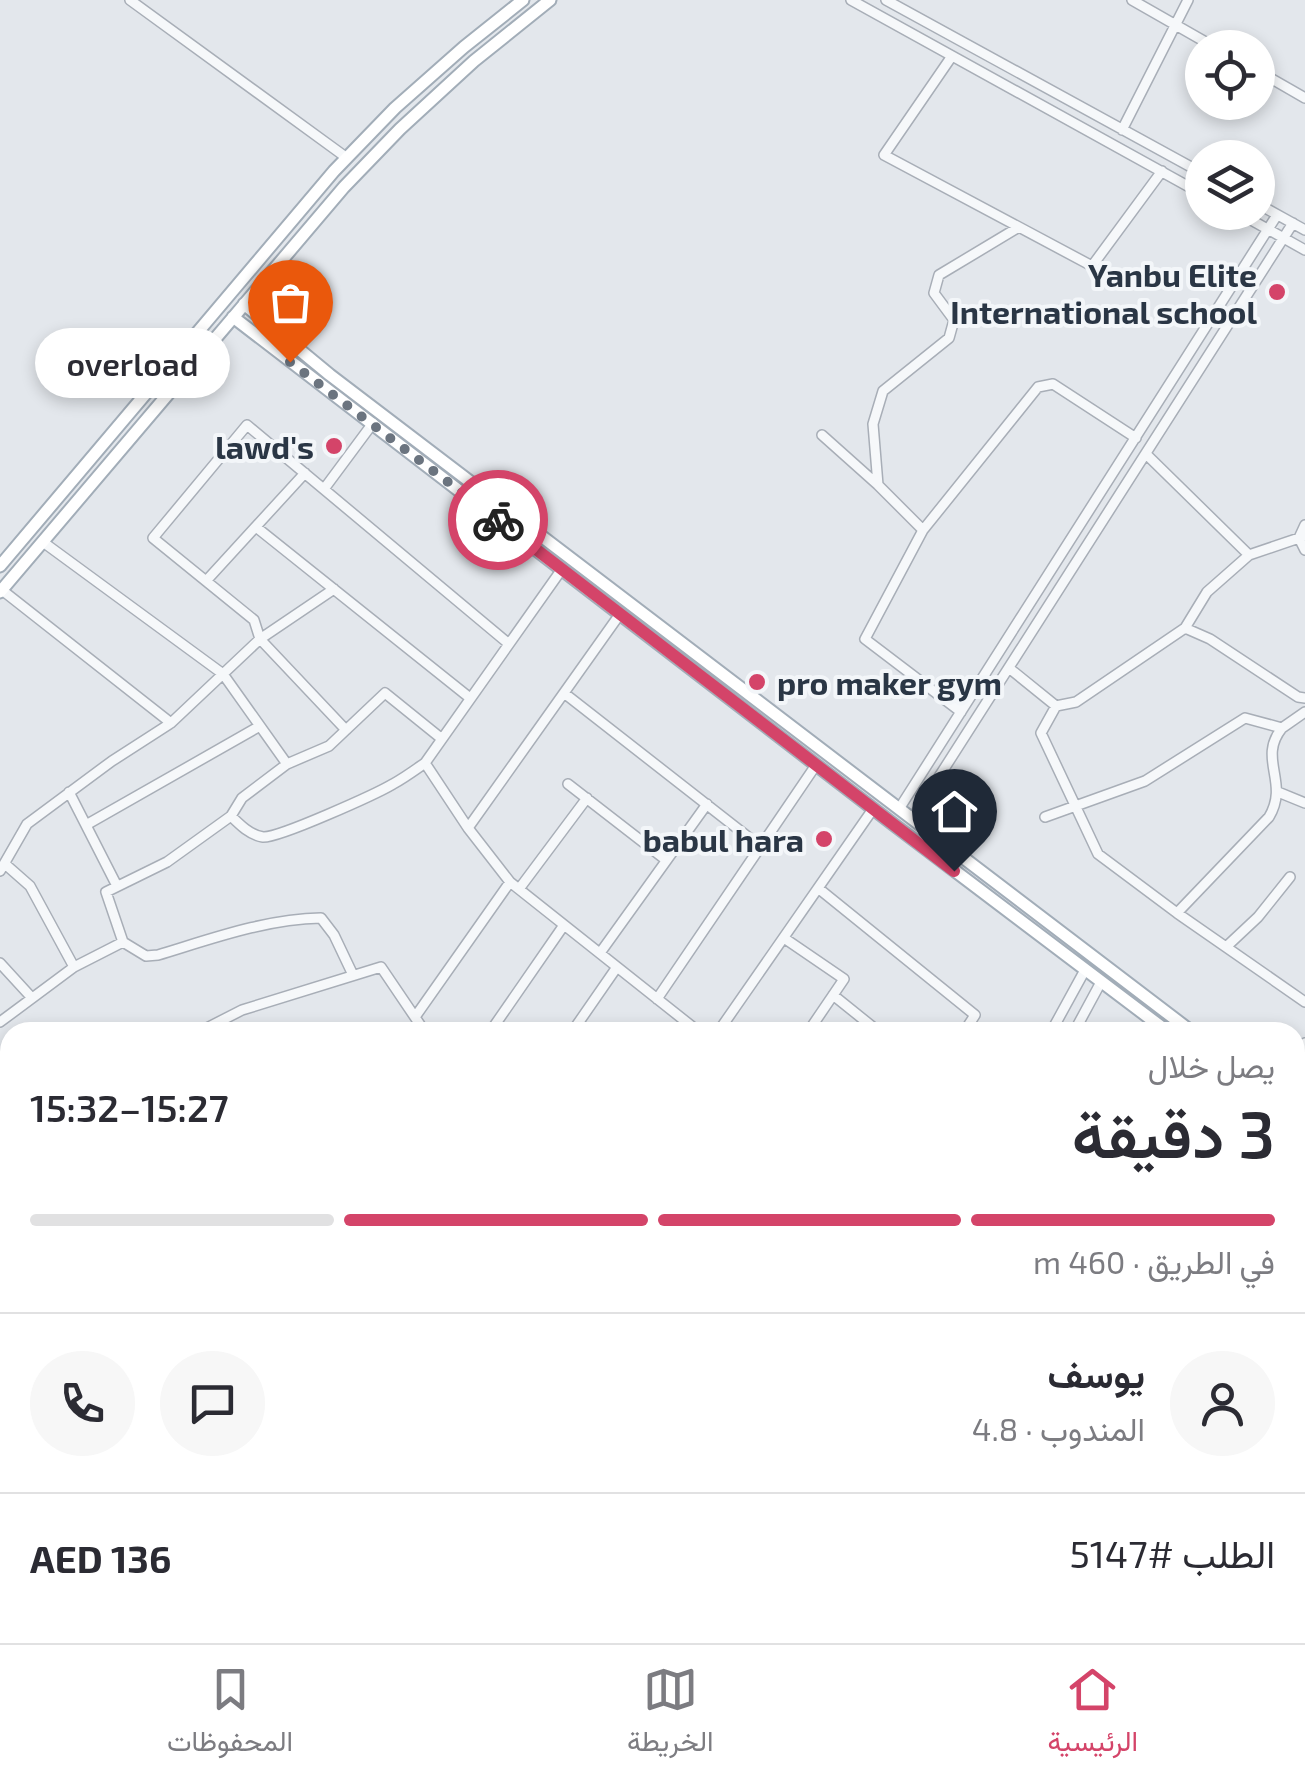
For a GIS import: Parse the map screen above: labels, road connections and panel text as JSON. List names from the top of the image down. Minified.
{"places":["Yanbu Elite International school","overload","lawd's","pro maker gym","babul hara"],"page":{"bubble":"overload","heading":["3 دقيقة","يصل خلال","15:27–15:32"],"panel":["يوسف","المندوب · 4.8","الطلب #5147","AED 136"],"bar":"في الطريق · 460 m","tabs":["الرئيسية","الخريطة","المحفوظات"]}}
